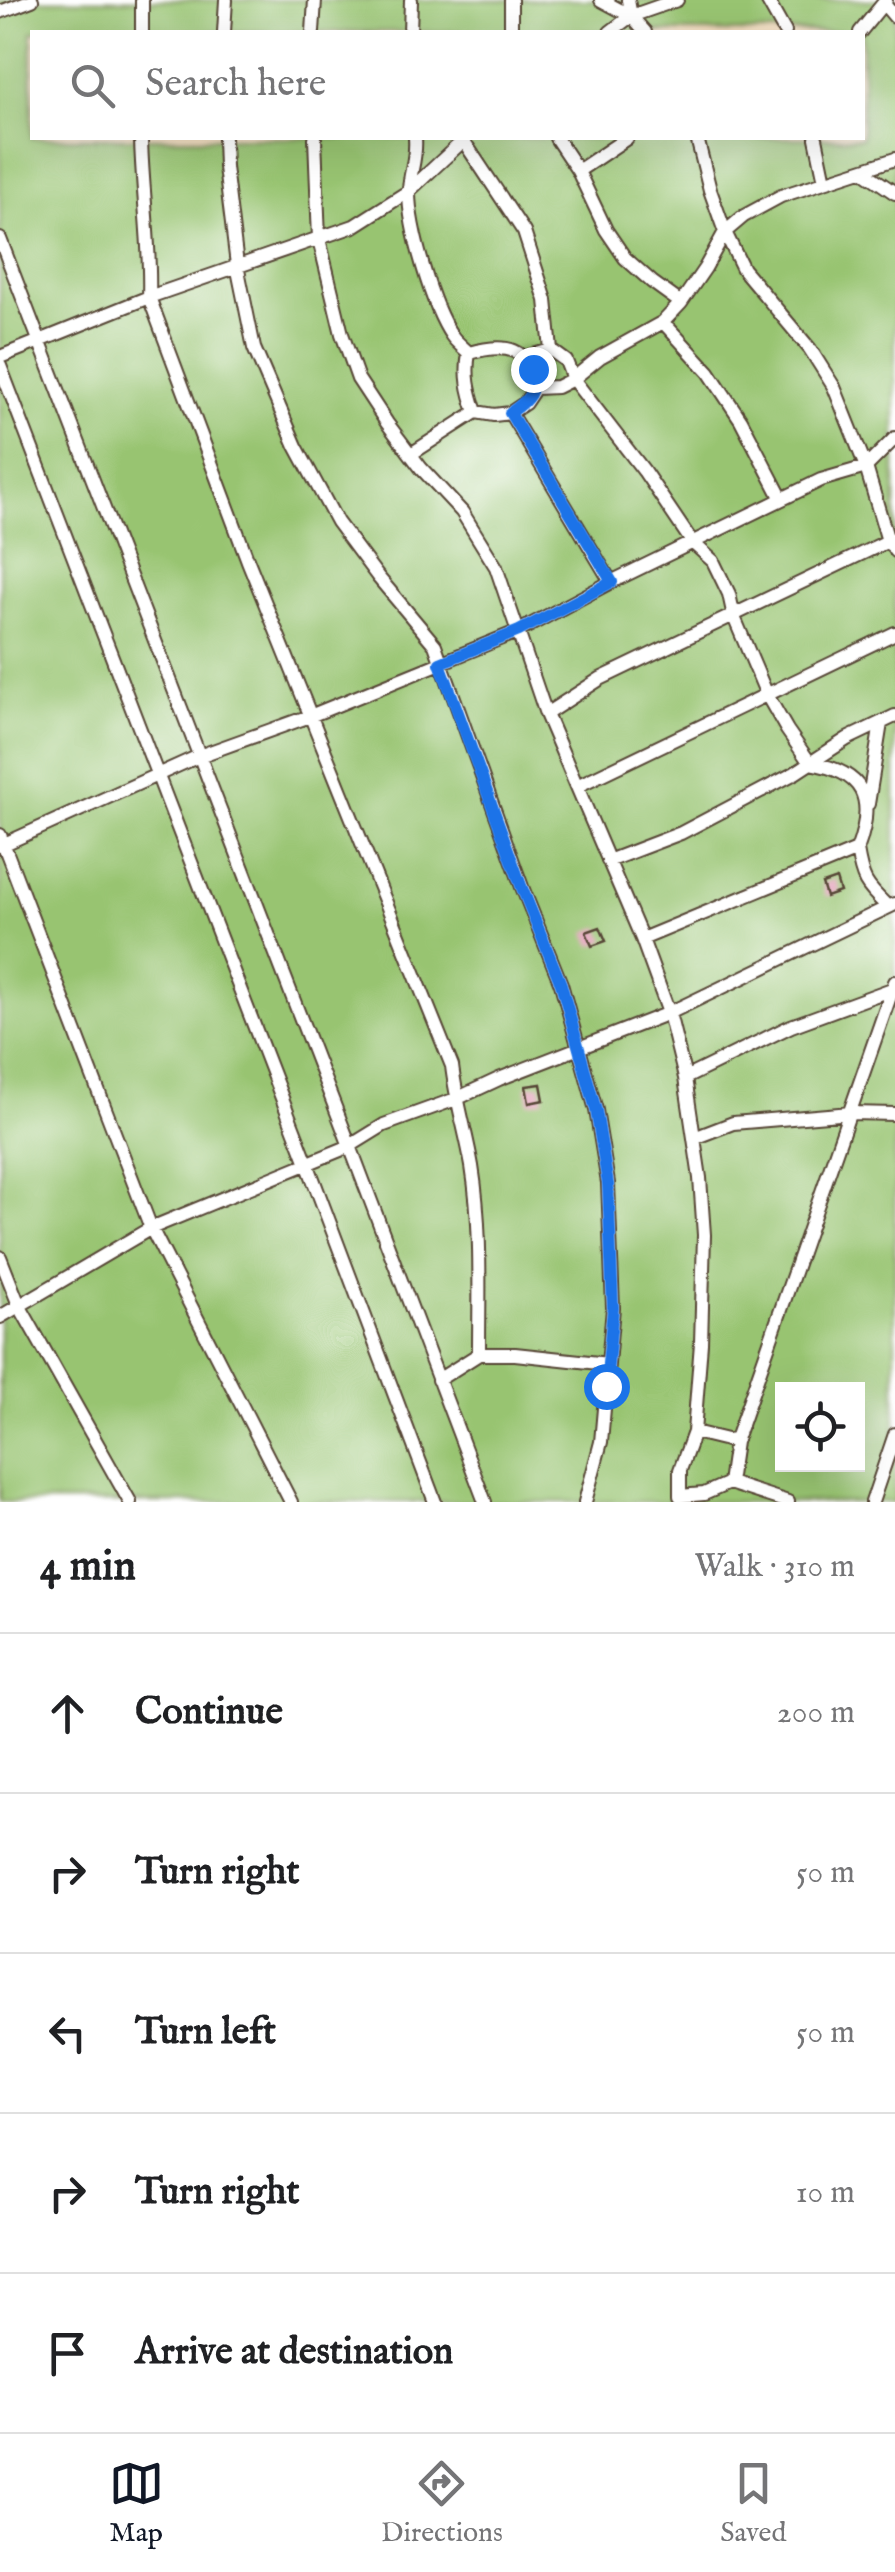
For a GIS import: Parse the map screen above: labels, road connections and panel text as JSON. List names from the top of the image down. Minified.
{"page":{"search":"Search here","heading":["4 min","Walk · 310 m"],"list":[["Continue","200 m"],["Turn right","50 m"],["Turn left","50 m"],["Turn right","10 m"],"Arrive at destination"],"nav":["Map","Directions","Saved"]}}
